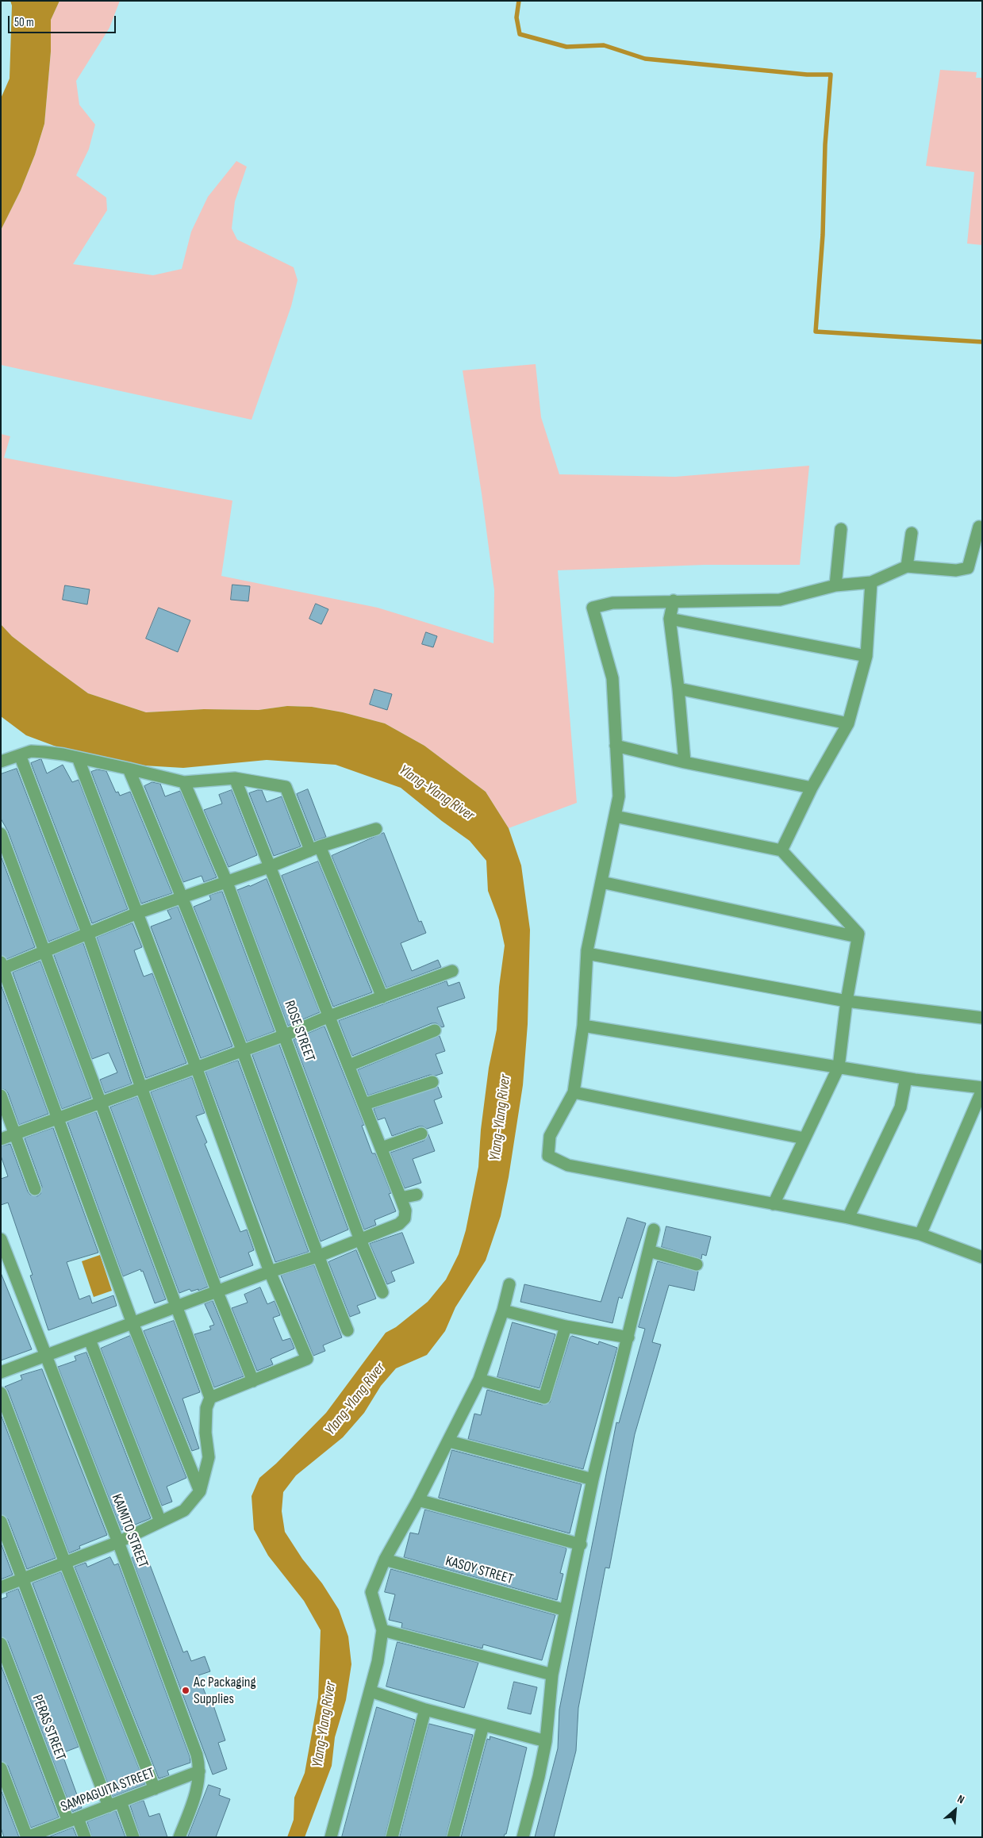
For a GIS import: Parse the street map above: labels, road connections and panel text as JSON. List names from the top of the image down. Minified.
{"streets":{"street":["ROSE STREET","KAIMITO STREET","KASOY STREET","PERAS STREET","SAMPAGUITA STREET"]},"crossings":[["KAIMITO STREET","SAMPAGUITA STREET"],["PERAS STREET","SAMPAGUITA STREET"]],"water":["Ylang-Ylang River"],"places":["Ac Packaging Supplies"],"scale_bar":"50 m","north":"top right"}
